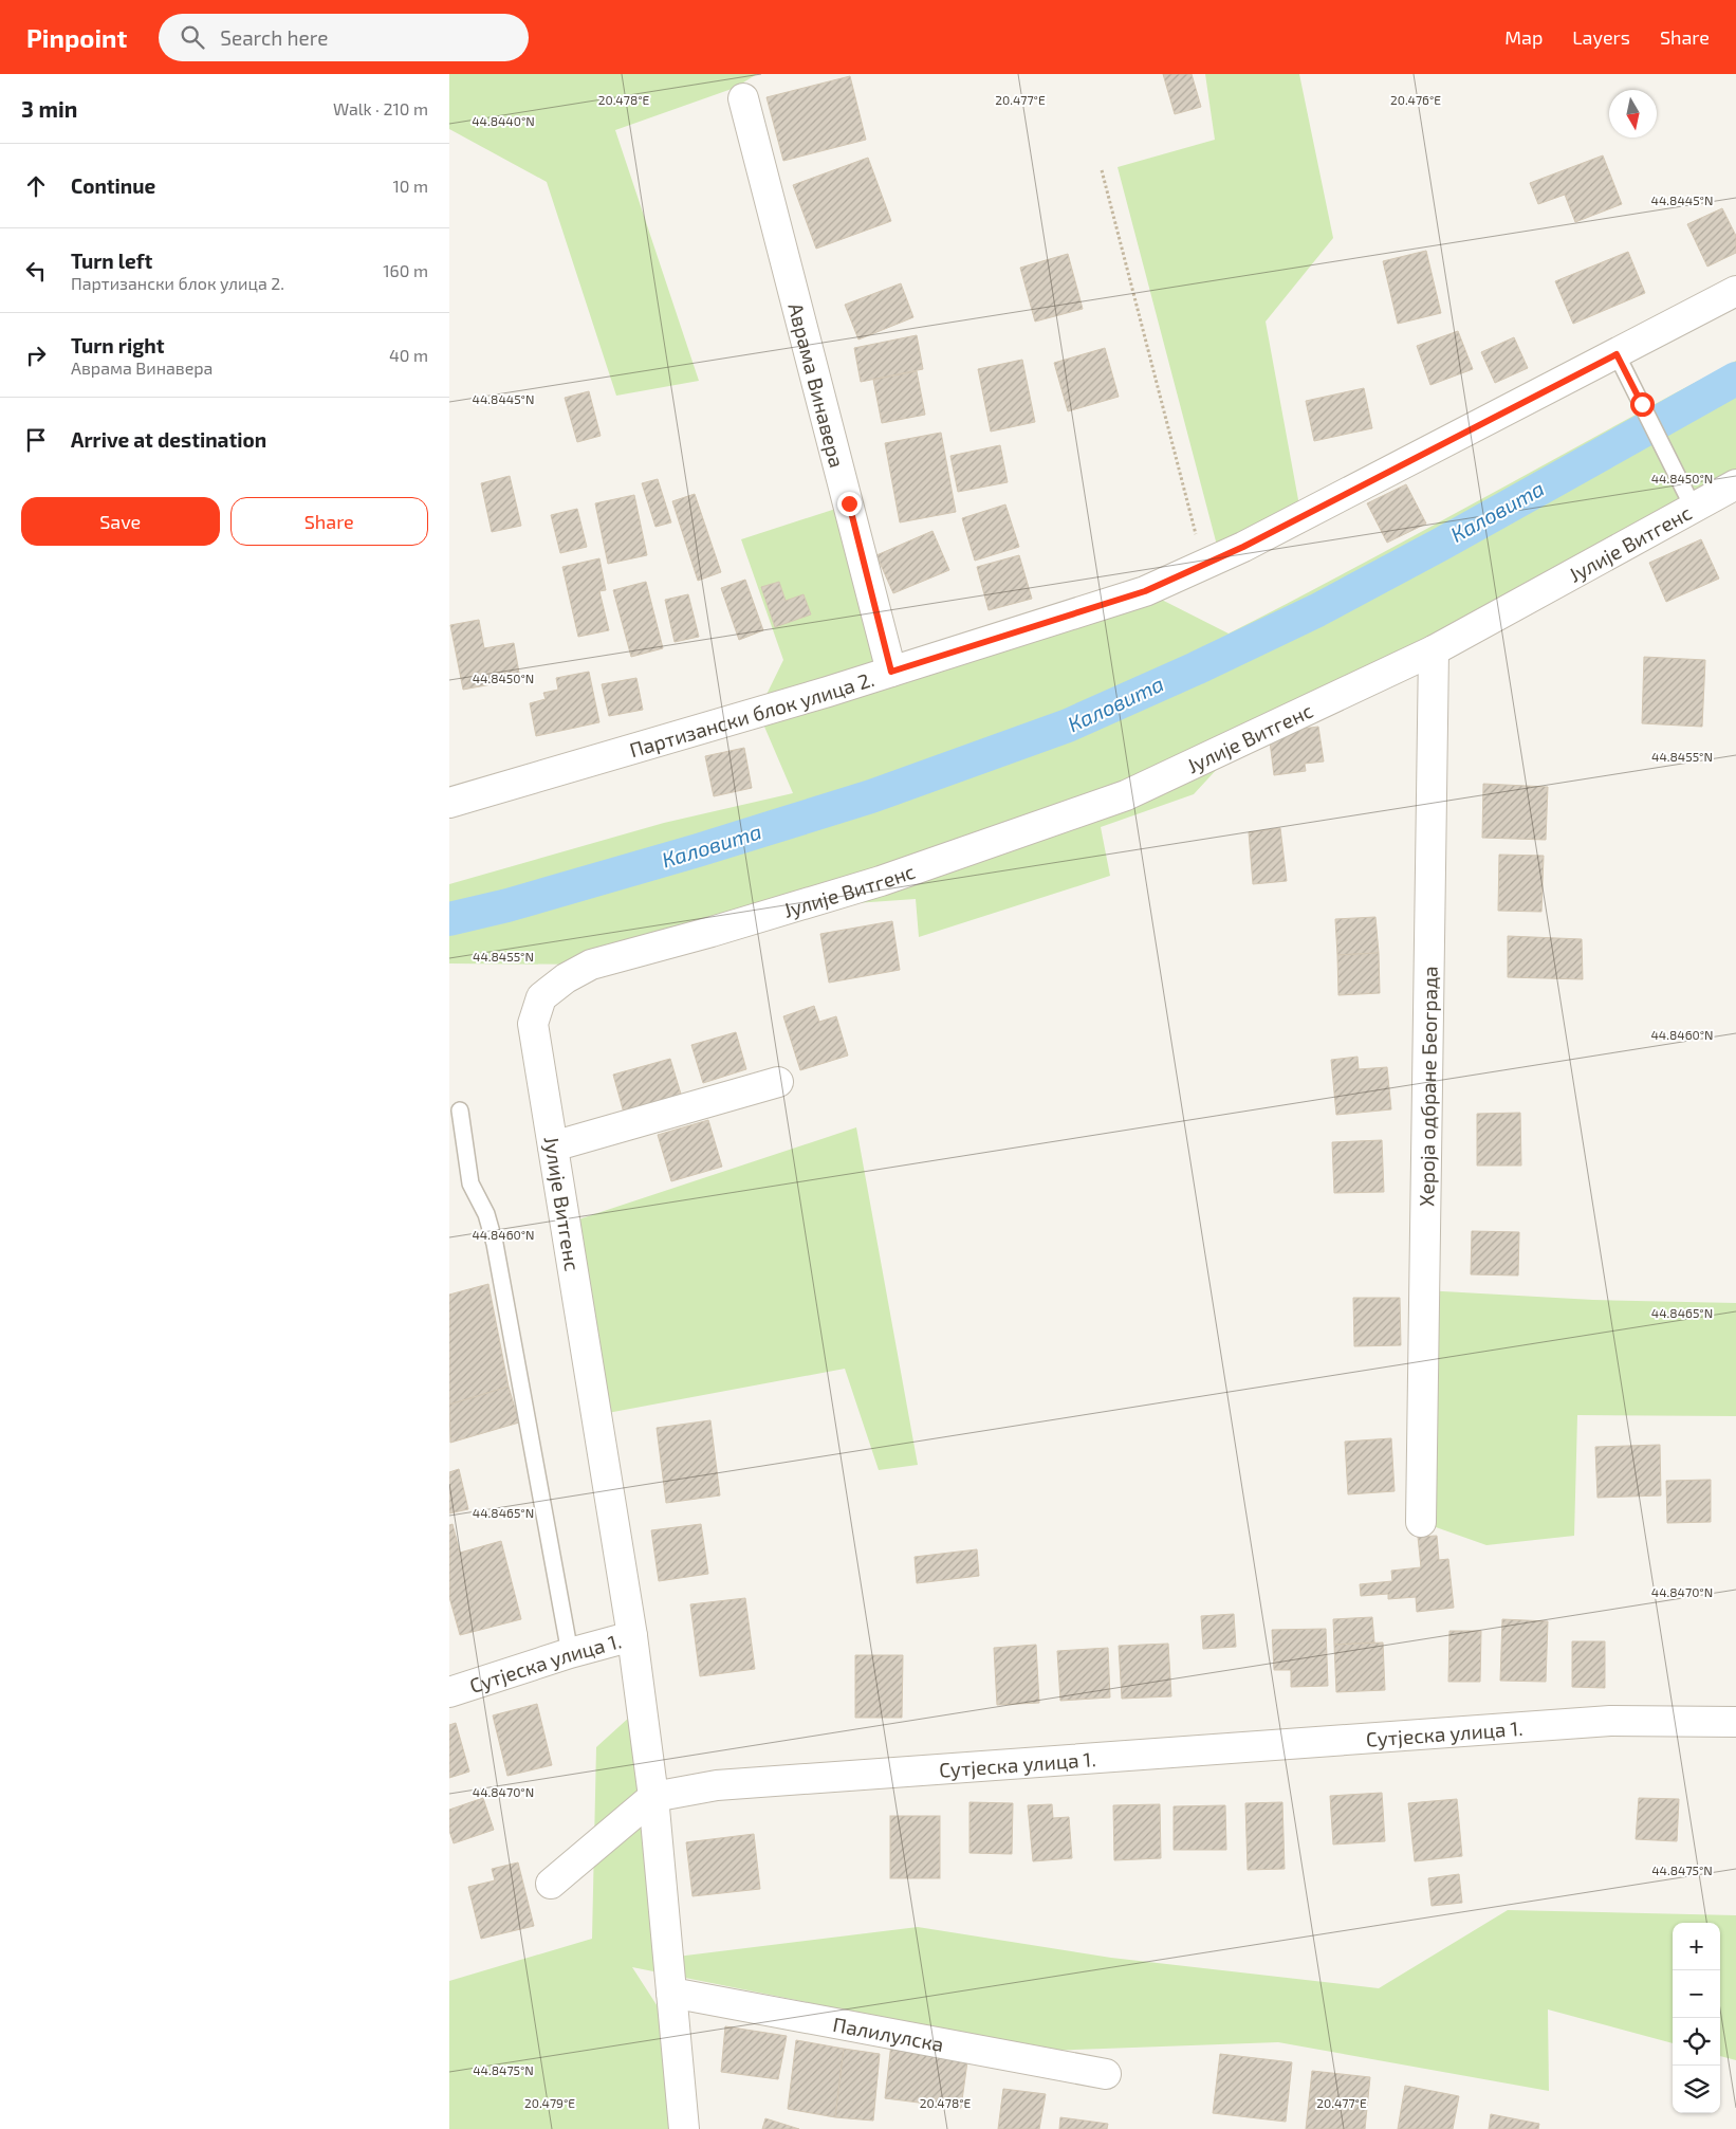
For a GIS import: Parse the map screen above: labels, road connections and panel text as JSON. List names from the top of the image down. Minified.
{"streets":{"street":["Аврама Винавера","Јулије Витгенс","Партизански блок улица 2.","Хероја одбране Београда","Сутјеска улица 1.","Палилулска"]},"crossings":[["Аврама Винавера","Партизански блок улица 2."],["Јулије Витгенс","Хероја одбране Београда"],["Јулије Витгенс","Сутјеска улица 1."]],"water":["Каловита"],"north":"bottom","page":{"header":"Pinpoint","search":"Search here","nav":["Map","Layers","Share"],"heading":["3 min","Walk · 210 m"],"list":[["Continue","10 m"],["Turn left","Партизански блок улица 2.","160 m"],["Turn right","Аврама Винавера","40 m"],"Arrive at destination"],"buttons":["Save","Share"],"map_buttons":["+","−"]},"coordinates":["20.478°E","20.477°E","20.476°E","44.8440°N","44.8445°N","44.8450°N","44.8455°N","44.8460°N","44.8465°N","44.8470°N","44.8475°N","20.479°E"]}
